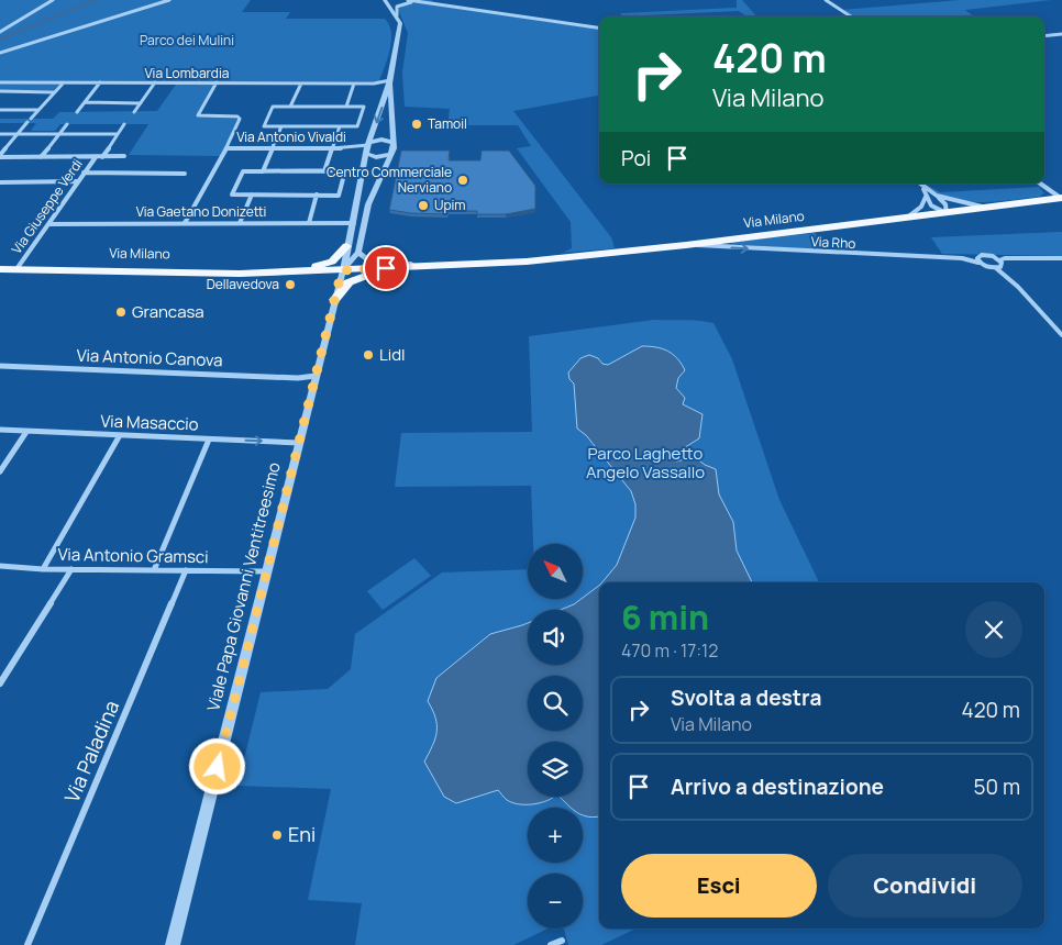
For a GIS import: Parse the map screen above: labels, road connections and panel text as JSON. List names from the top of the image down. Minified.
{"streets":{"main road":["Via Milano"],"street":["Via Lombardia","Via Antonio Vivaldi","Via Giuseppe Verdi","Via Gaetano Donizetti","Via Rho","Via Antonio Canova","Via Masaccio","Via Antonio Gramsci","Viale Papa Giovanni Ventitreesimo","Via Paladina"]},"crossings":[["Via Giuseppe Verdi","Via Gaetano Donizetti"],["Via Giuseppe Verdi","Via Milano"],["Via Milano","Via Rho"],["Via Milano","Viale Papa Giovanni Ventitreesimo"],["Via Antonio Canova","Viale Papa Giovanni Ventitreesimo"],["Via Masaccio","Viale Papa Giovanni Ventitreesimo"],["Via Antonio Gramsci","Viale Papa Giovanni Ventitreesimo"],["Via Antonio Gramsci","Via Paladina"]],"one_way":["Via Rho"],"parks":["Parco dei Mulini","Parco Laghetto Angelo Vassallo"],"places":["Tamoil","Centro Commerciale Nerviano","Upim","Dellavedova","Grancasa","Lidl","Eni"],"north":"top left","page":{"turn":["420 m","Via Milano"],"then":"Poi","map_buttons":["+","−"],"heading":["6 min","470 m · 17:12"],"list":[{"name":"Svolta a destra","note":"Via Milano","value":"420 m"},{"name":"Arrivo a destinazione","value":"50 m"}],"buttons":["Esci","Condividi"]}}
